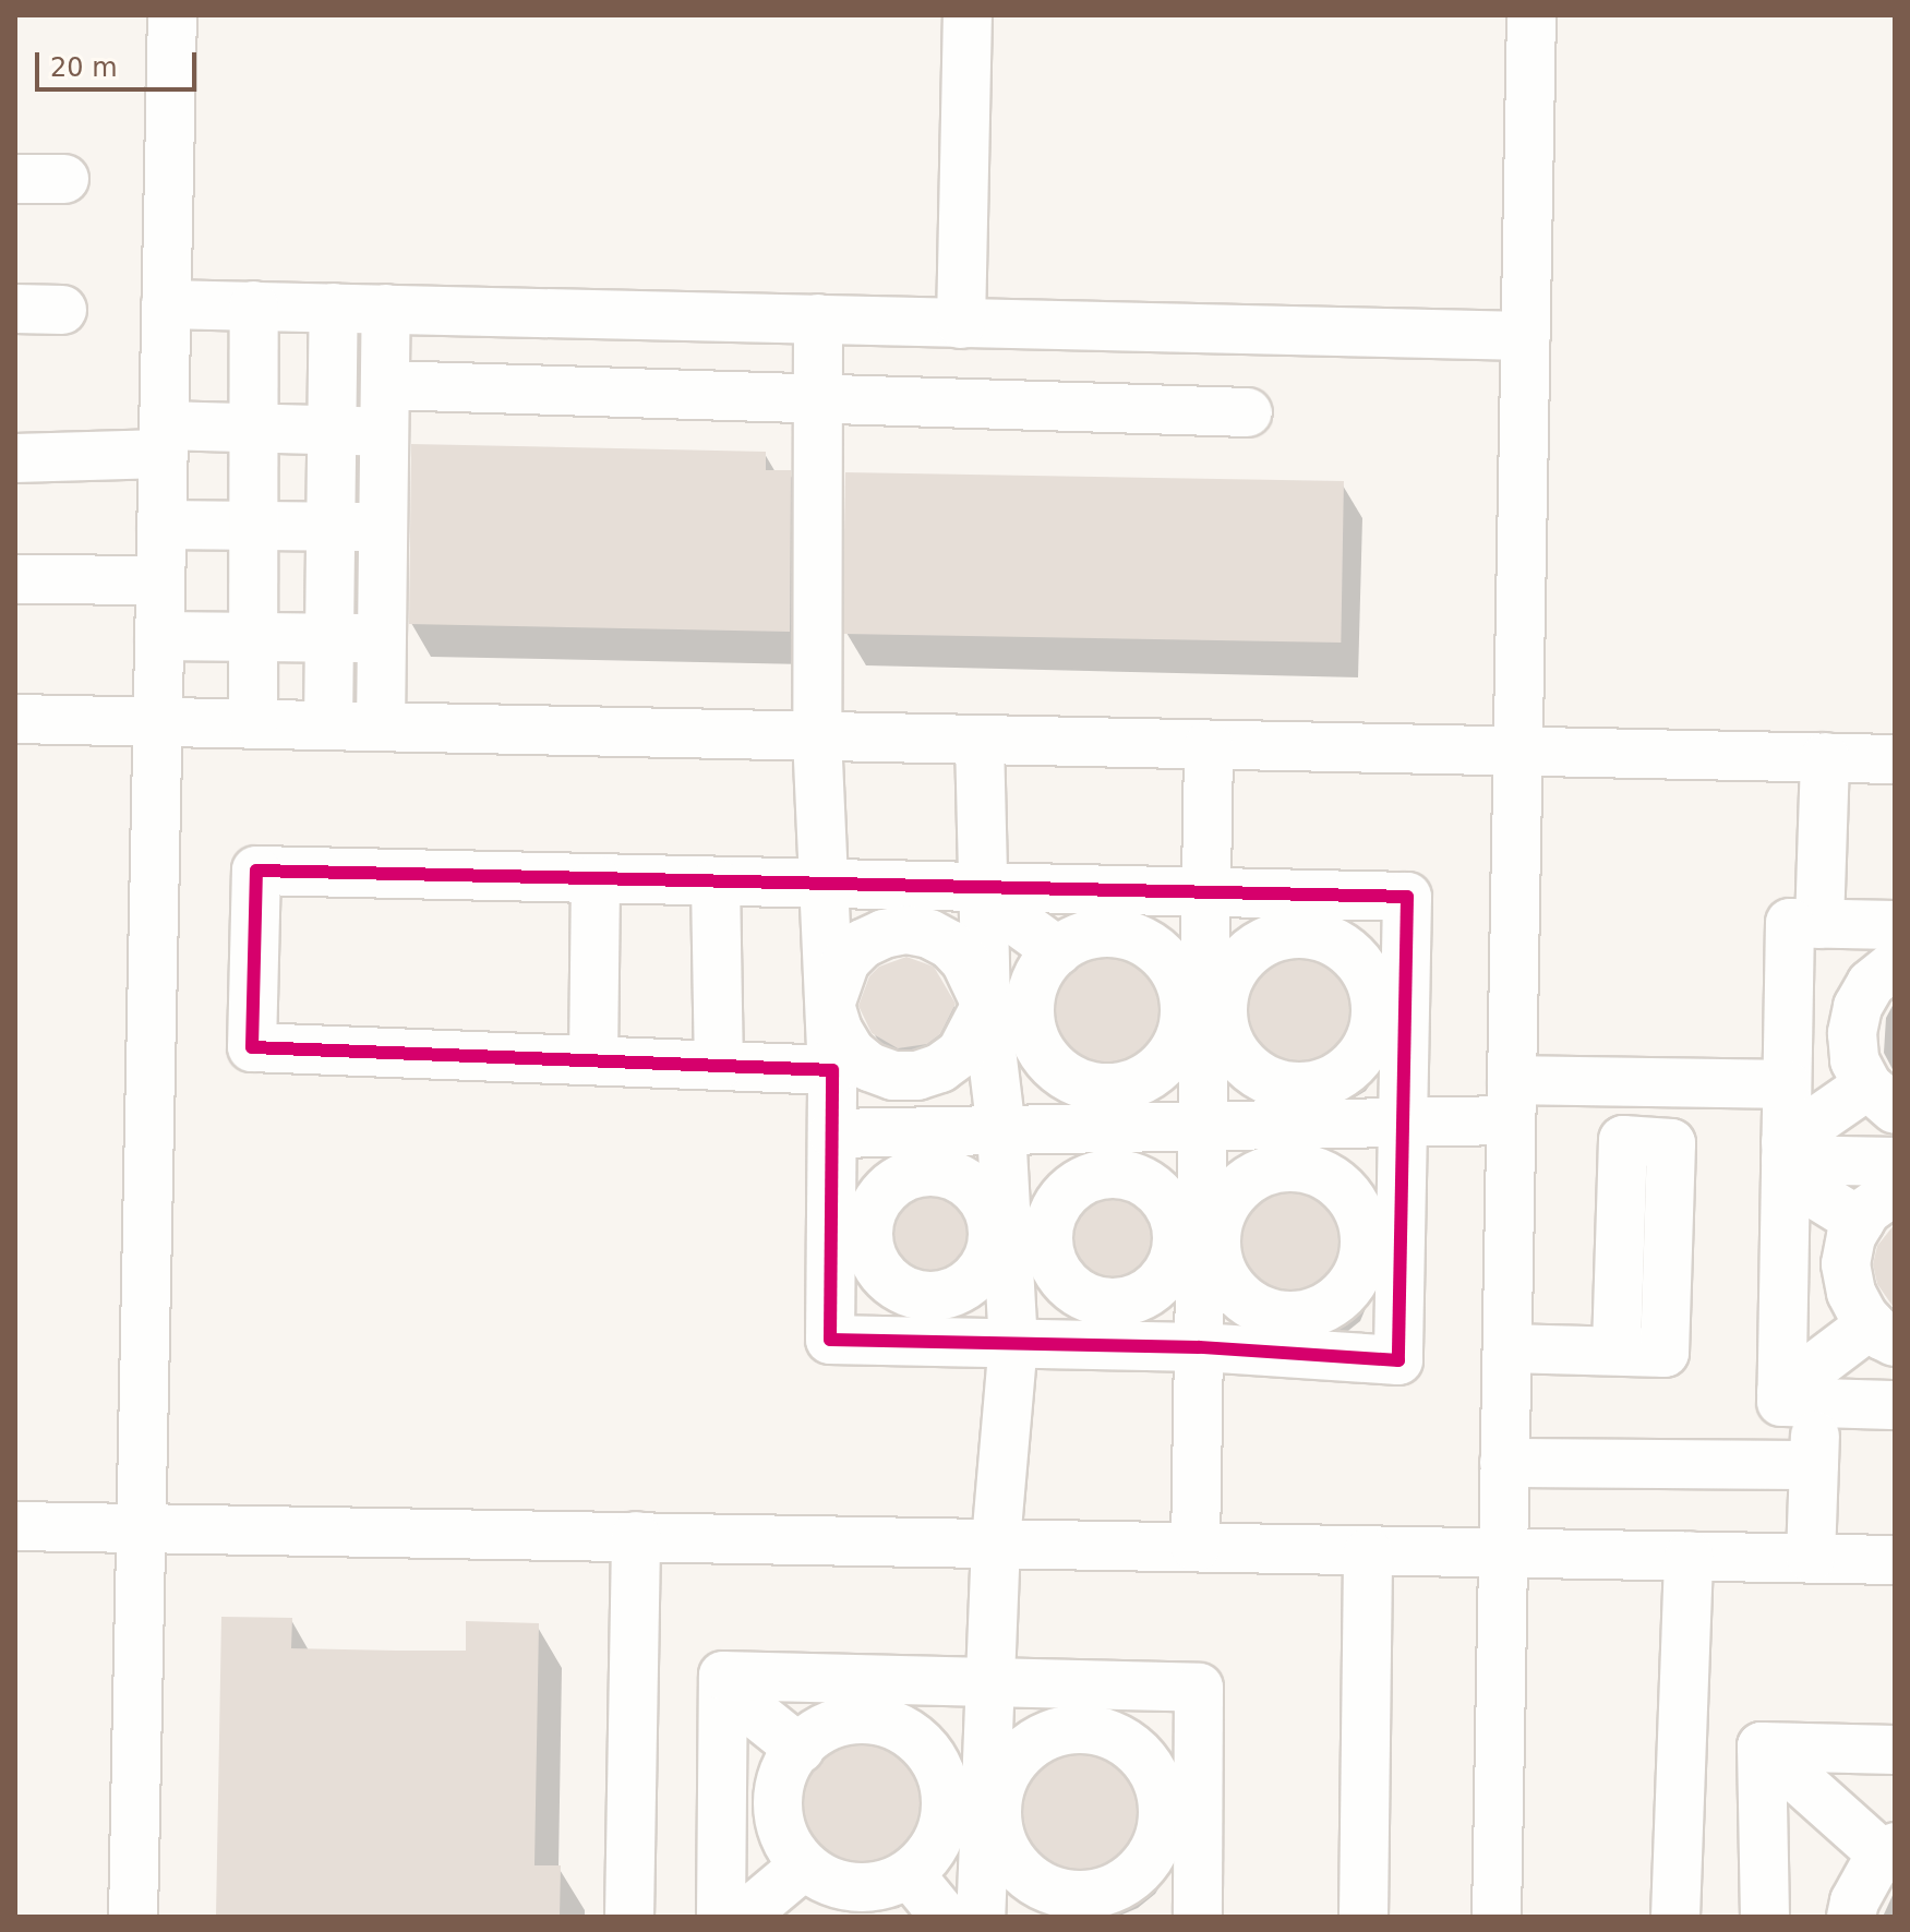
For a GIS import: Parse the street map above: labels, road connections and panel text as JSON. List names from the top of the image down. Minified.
{"scale_bar":"20 m"}
